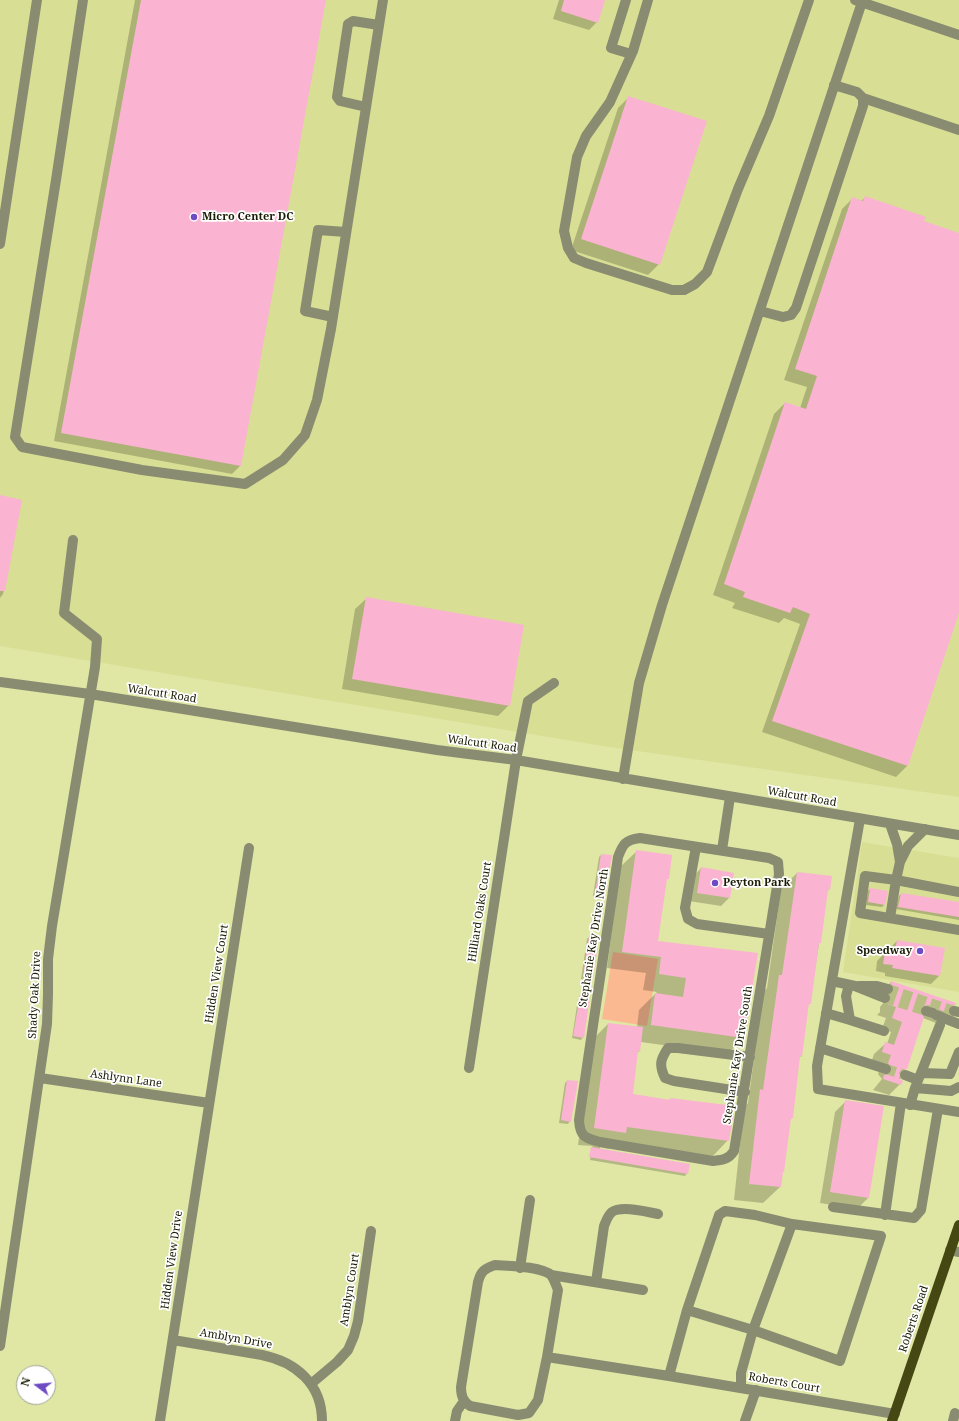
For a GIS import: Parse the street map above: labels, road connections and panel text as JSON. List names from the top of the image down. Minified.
{"streets":{"main road":["Roberts Road"],"street":["Walcutt Road","Hilliard Oaks Court","Stephanie Kay Drive North","Hidden View Court","Shady Oak Drive","Stephanie Kay Drive South","Ashlynn Lane","Hidden View Drive","Amblyn Court","Amblyn Drive","Roberts Court"]},"crossings":[["Walcutt Road","Hilliard Oaks Court"],["Walcutt Road","Shady Oak Drive"],["Stephanie Kay Drive North","Stephanie Kay Drive South"],["Hidden View Court","Ashlynn Lane"],["Hidden View Court","Hidden View Drive"],["Shady Oak Drive","Ashlynn Lane"],["Ashlynn Lane","Hidden View Drive"],["Hidden View Drive","Amblyn Drive"],["Amblyn Court","Amblyn Drive"],["Roberts Road","Roberts Court"]],"places":["Micro Center DC","Peyton Park","Speedway"],"north":"left"}
